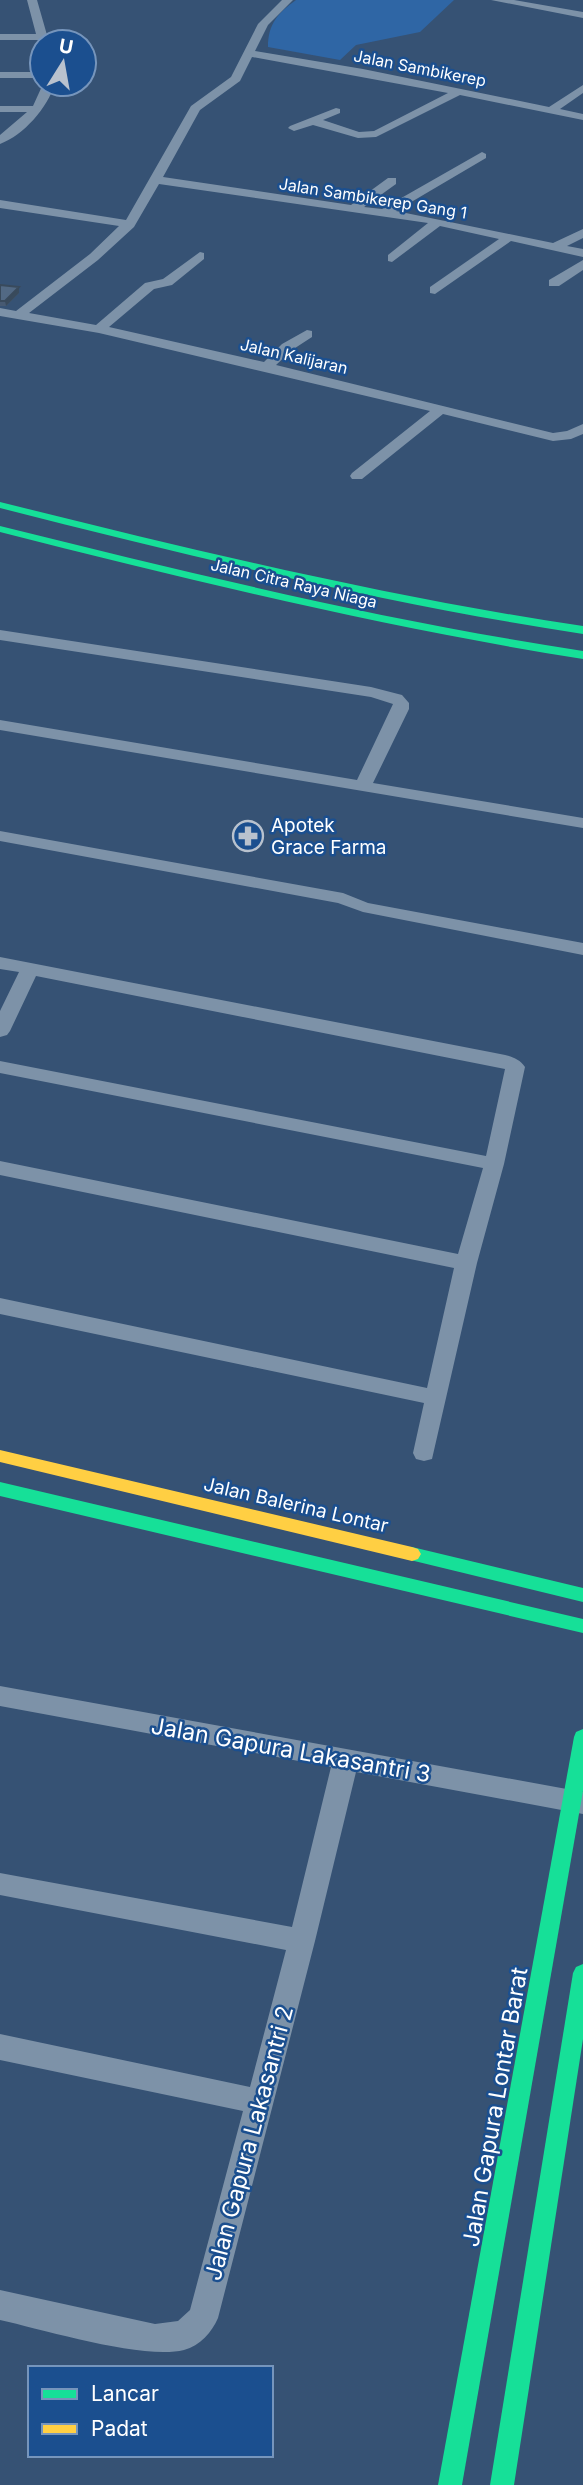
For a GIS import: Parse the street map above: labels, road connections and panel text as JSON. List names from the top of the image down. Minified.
{"streets":{"street":["Jalan Sambikerep","Jalan Sambikerep Gang 1","Jalan Kalijaran","Jalan Citra Raya Niaga","Jalan Balerina Lontar","Jalan Gapura Lakasantri 3","Jalan Gapura Lontar Barat","Jalan Gapura Lakasantri 2"]},"crossings":[["Jalan Gapura Lakasantri 3","Jalan Gapura Lontar Barat"],["Jalan Gapura Lakasantri 3","Jalan Gapura Lakasantri 2"]],"places":{"pharmacy":["Apotek Grace Farma"]},"legend":["Lancar","Padat"],"north":"top"}
